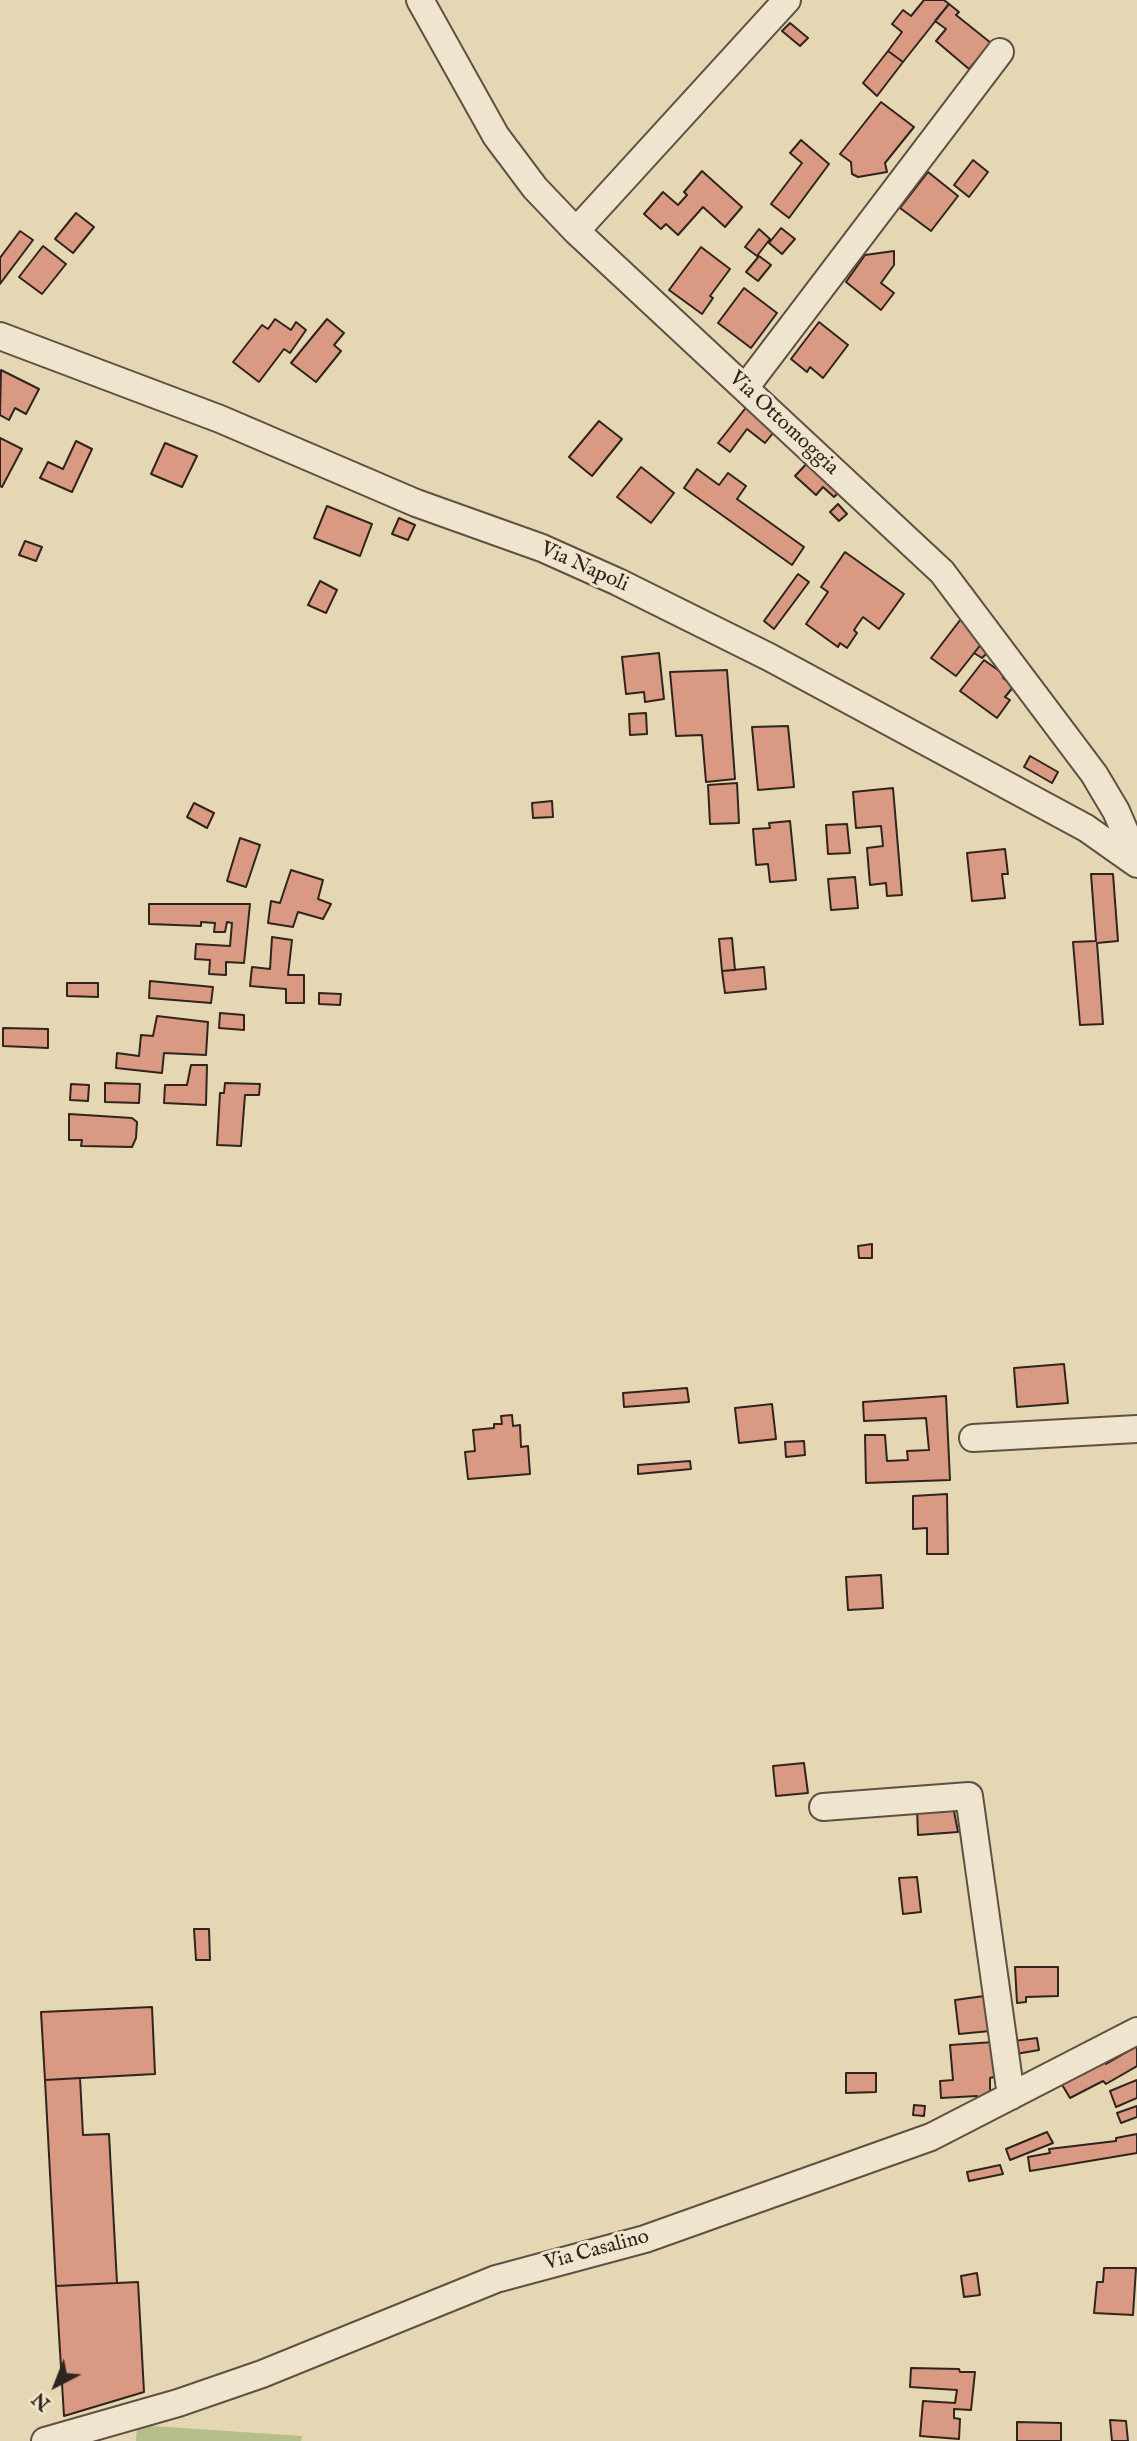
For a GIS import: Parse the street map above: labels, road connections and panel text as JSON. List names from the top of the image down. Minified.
{"streets":{"street":["Via Ottomoggia","Via Napoli","Via Casalino"]},"crossings":[["Via Ottomoggia","Via Napoli"]],"north":"bottom left"}
